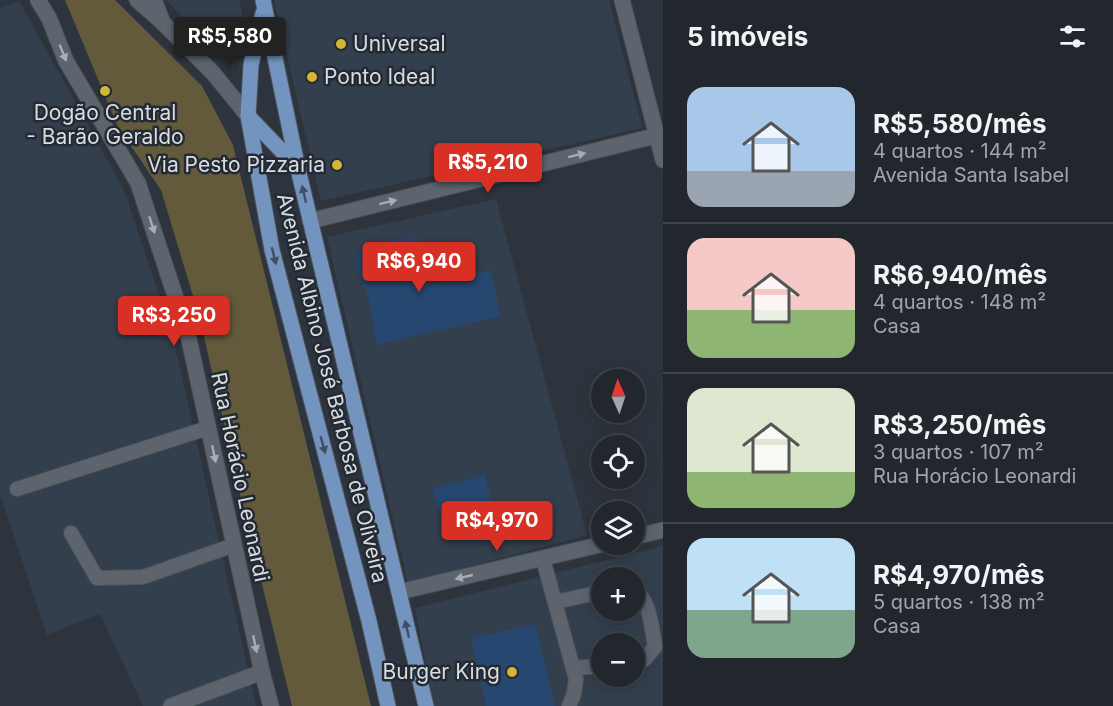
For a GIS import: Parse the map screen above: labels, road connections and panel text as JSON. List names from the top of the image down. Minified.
{"streets":{"main road":["Avenida Albino José Barbosa de Oliveira"],"street":["Rua Horácio Leonardi"]},"one_way":["Rua Horácio Leonardi"],"places":["Universal","Ponto Ideal","Dogão Central - Barão Geraldo","Via Pesto Pizzaria","Burger King"],"north":"top","page":{"heading":"5 imóveis","price":["R$5,580","R$5,210","R$6,940","R$3,250","R$4,970"],"list":[{"name":"R$5,580/mês","note":"4 quartos · 144 m² · Avenida Santa Isabel"},{"name":"R$6,940/mês","note":"4 quartos · 148 m² · Casa"},{"name":"R$3,250/mês","note":"3 quartos · 107 m² · Rua Horácio Leonardi"},{"name":"R$4,970/mês","note":"5 quartos · 138 m² · Casa"}],"map_buttons":["+","−"]}}
